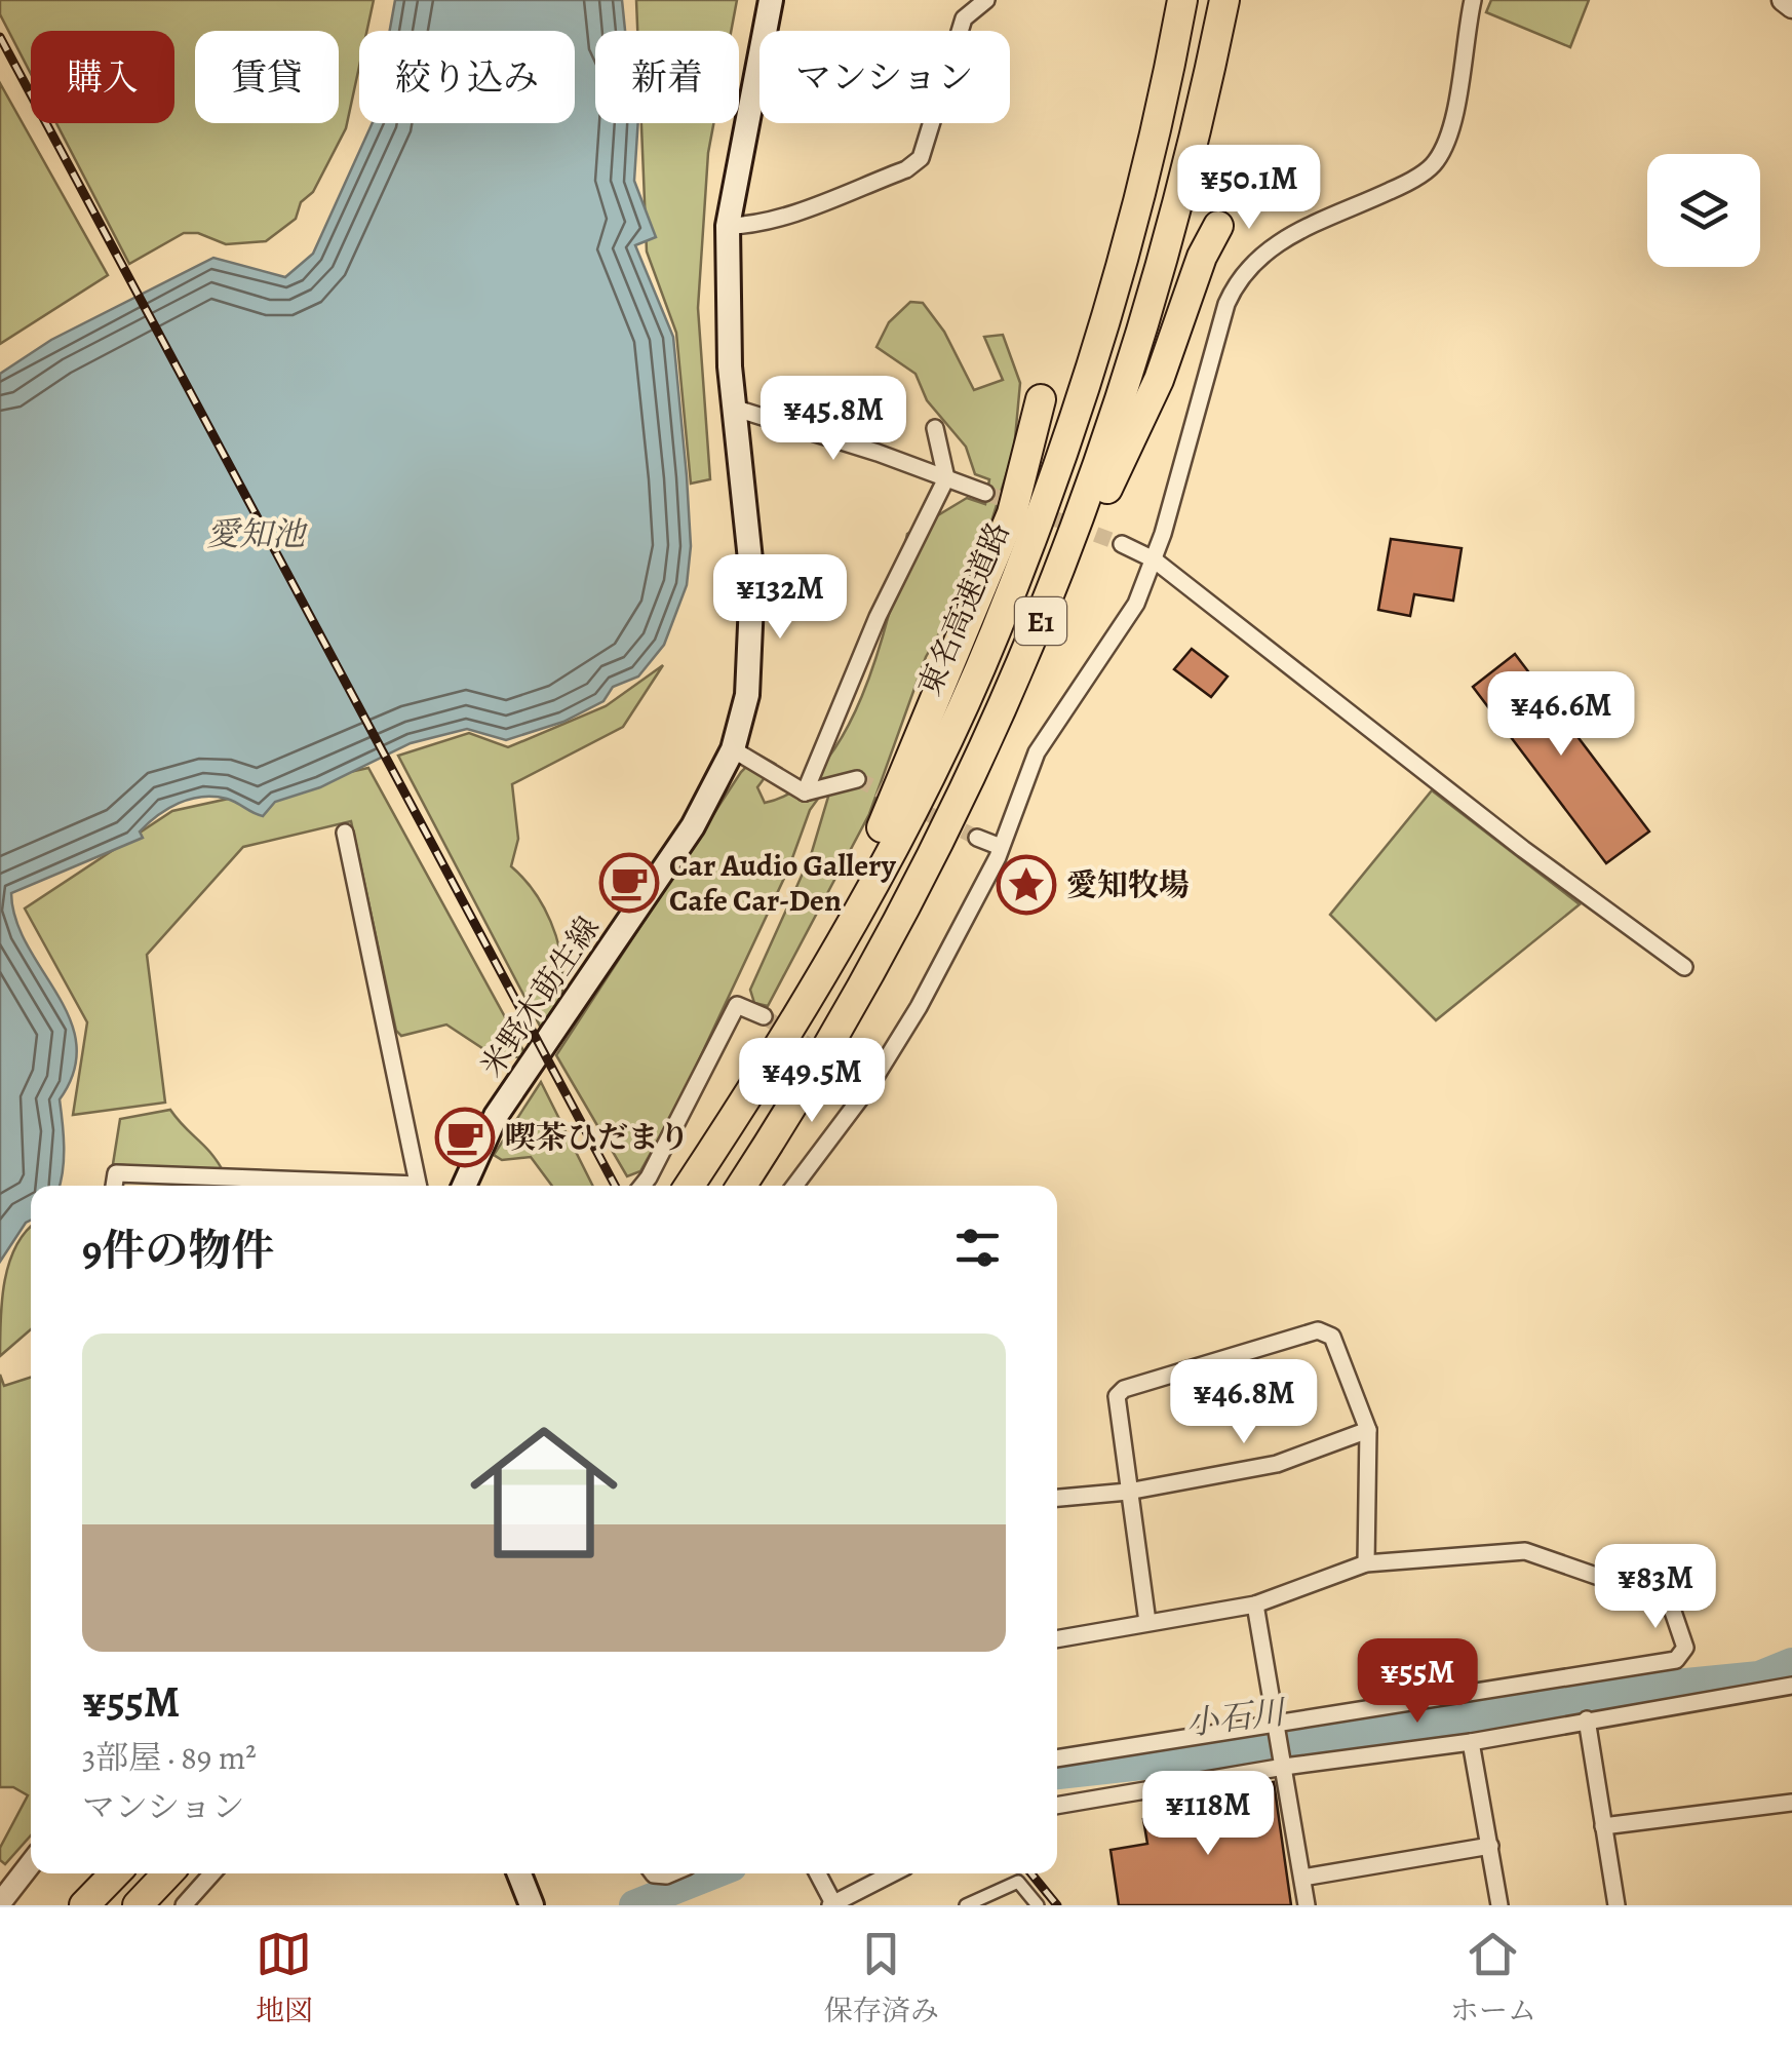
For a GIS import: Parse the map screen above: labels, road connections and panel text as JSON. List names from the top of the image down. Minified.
{"streets":{"highway":["東名高速道路","E1"],"main road":["米野木莇生線"]},"water":["愛知池","小石川"],"places":{"cafe":["Car Audio Gallery Cafe Car-Den","喫茶ひだまり"],"place":["愛知牧場"]},"page":{"chip":["購入","賃貸","絞り込み","新着","マンション"],"price":["¥50.1M","¥45.8M","¥132M","¥46.6M","¥49.5M","¥46.8M","¥83M","¥55M","¥118M"],"heading":"9件の物件","list":[{"name":"¥55M","note":"3部屋 · 89 m² · マンション"}],"tabs":["地図","保存済み","ホーム"]}}
